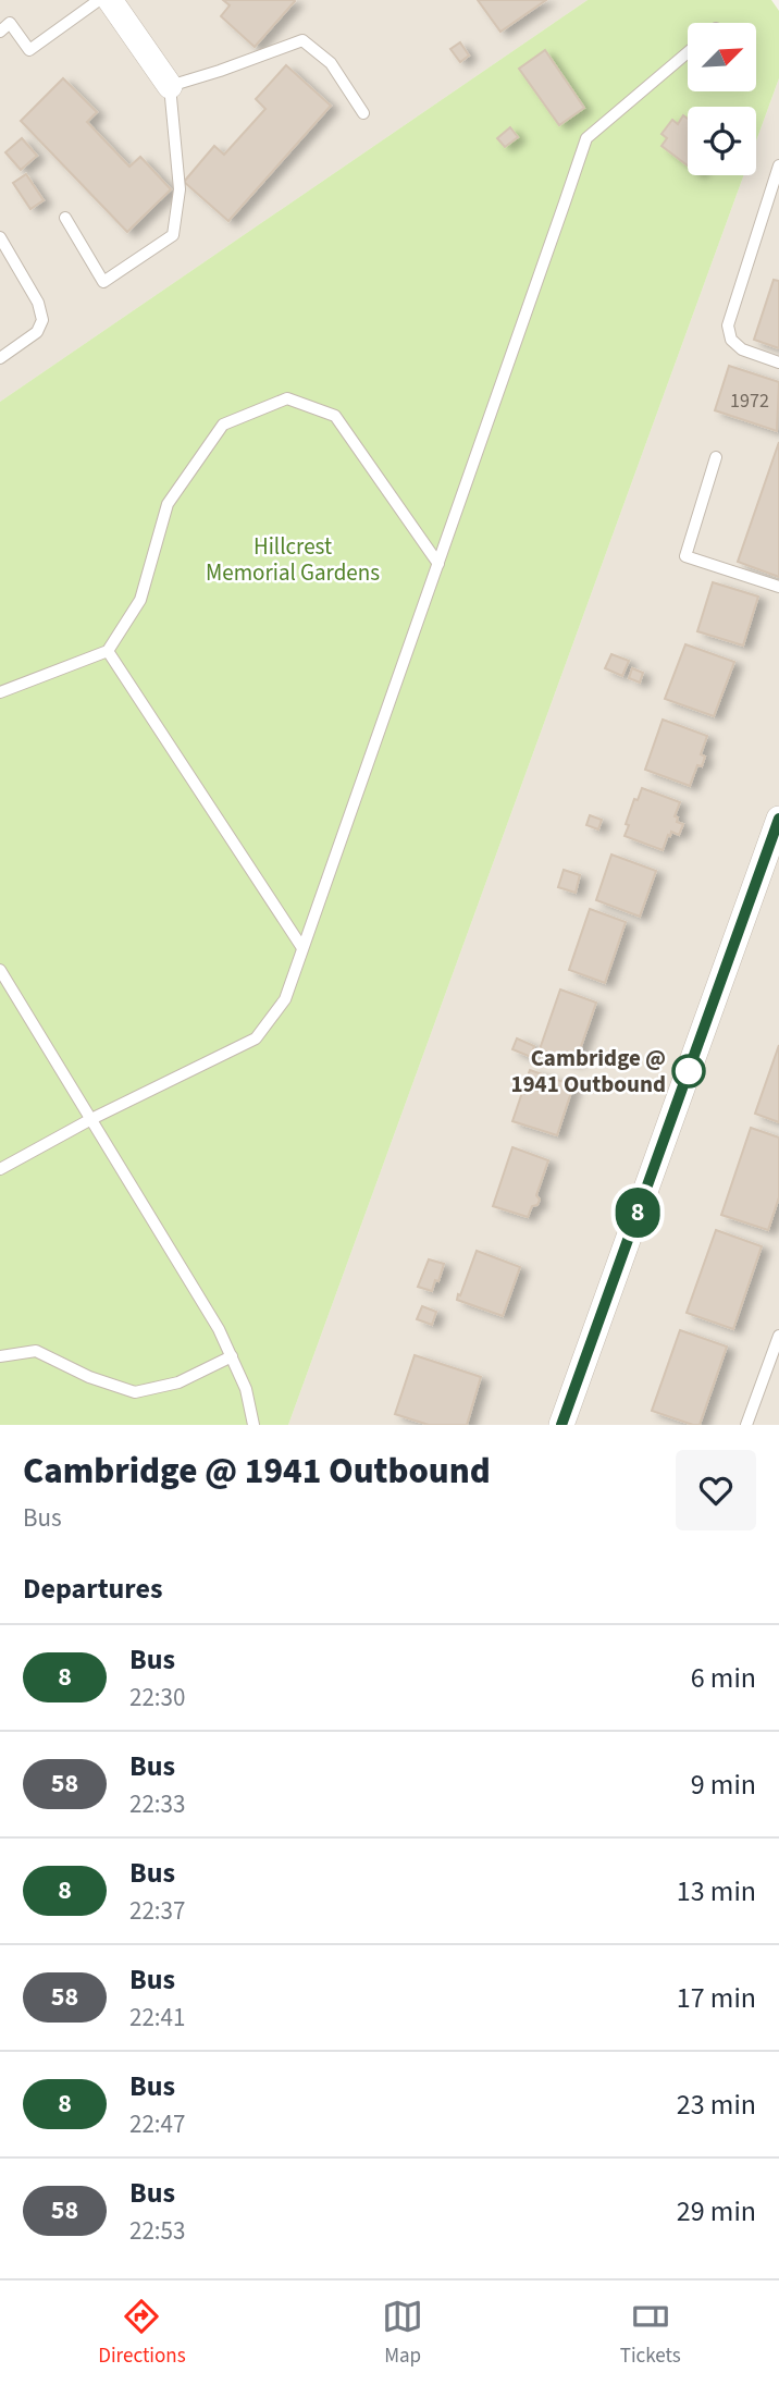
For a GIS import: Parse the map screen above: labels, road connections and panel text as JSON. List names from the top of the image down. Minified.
{"parks":["Hillcrest Memorial Gardens"],"places":["Cambridge @ 1941 Outbound"],"lines":["bus line 8"],"house_numbers":["1972"],"north":"top right","page":{"on_map":"8","heading":[["Cambridge @ 1941 Outbound","Bus"],"Departures"],"list":[{"mark":"8","name":"Bus","note":"22:30","value":"6 min"},{"mark":"58","name":"Bus","note":"22:33","value":"9 min"},{"mark":"8","name":"Bus","note":"22:37","value":"13 min"},{"mark":"58","name":"Bus","note":"22:41","value":"17 min"},{"mark":"8","name":"Bus","note":"22:47","value":"23 min"},{"mark":"58","name":"Bus","note":"22:53","value":"29 min"}],"tabs":["Directions","Map","Tickets"]}}
